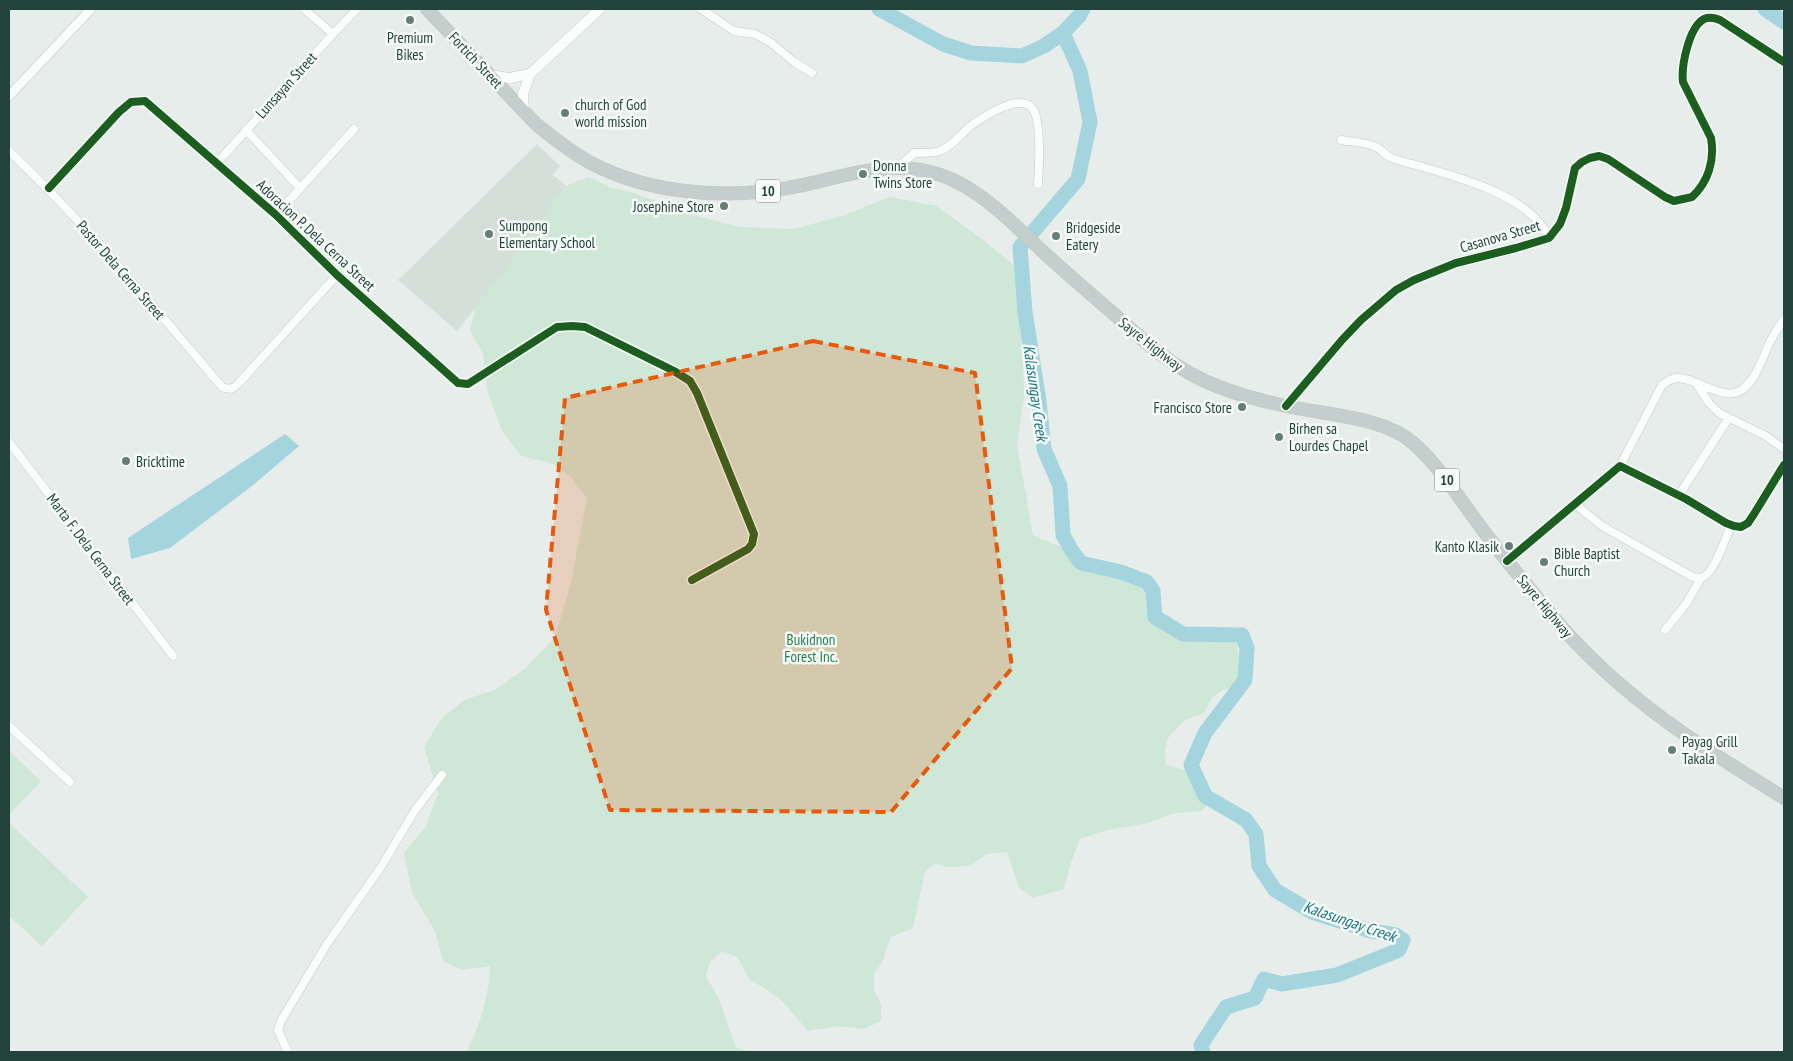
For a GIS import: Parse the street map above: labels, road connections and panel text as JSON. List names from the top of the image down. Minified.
{"streets":{"highway":["Fortich Street","10","Sayre Highway"],"street":["Lunsayan Street","Adoracion P. Dela Cerna Street","Casanova Street","Pastor Dela Cerna Street","Marta F. Dela Cerna Street"]},"crossings":[["Fortich Street","Sayre Highway"],["Lunsayan Street","Adoracion P. Dela Cerna Street"],["Adoracion P. Dela Cerna Street","Pastor Dela Cerna Street"],["Casanova Street","Sayre Highway"]],"water":["Kalasungay Creek"],"parks":["Bukidnon Forest Inc."],"places":["Premium Bikes","church of God world mission","Donna Twins Store","Josephine Store","Sumpong Elementary School","Bridgeside Eatery","Francisco Store","Birhen sa Lourdes Chapel","Bricktime","Kanto Klasik","Bible Baptist Church","Payag Grill Takala"]}
